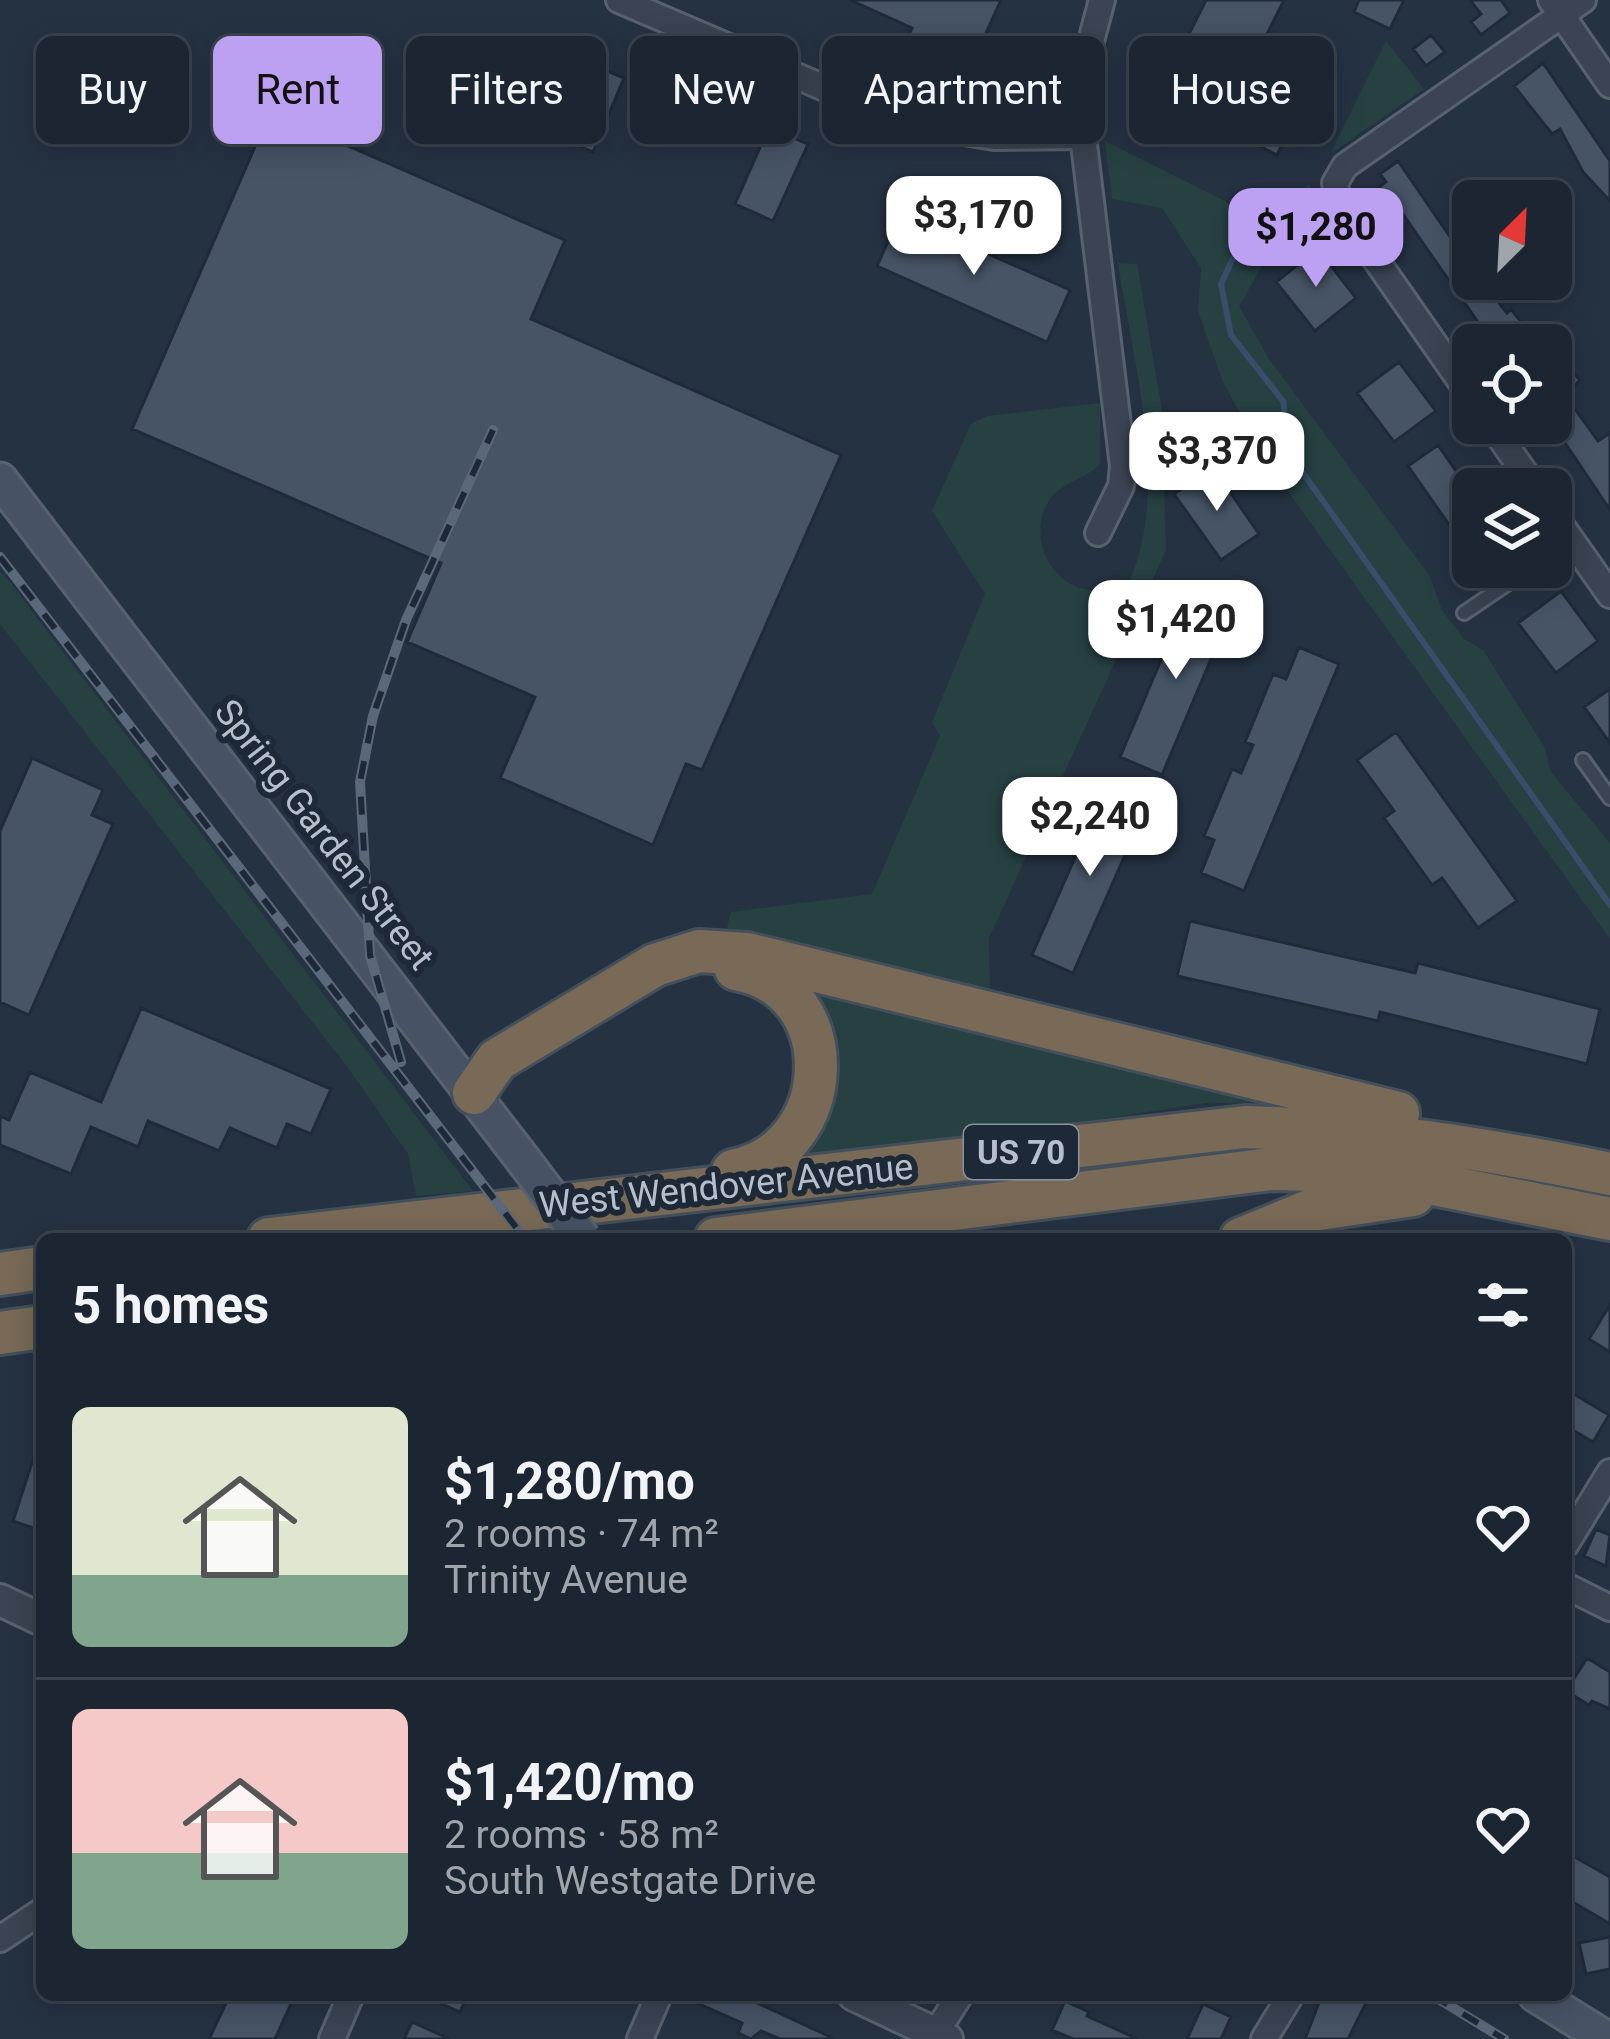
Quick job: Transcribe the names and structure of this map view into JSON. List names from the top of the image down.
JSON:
{
  "streets": {
    "highway": ["US 70", "West Wendover Avenue"],
    "main road": ["Spring Garden Street"]
  },
  "north": "top right",
  "page": {
    "chip": [
      "Buy",
      "Rent",
      "Filters",
      "New",
      "Apartment",
      "House"
    ],
    "price": [
      "$3,170",
      "$1,280",
      "$3,370",
      "$1,420",
      "$2,240"
    ],
    "heading": "5 homes",
    "list": [
      {
        "name": "$1,280/mo",
        "note": "2 rooms · 74 m² · Trinity Avenue"
      },
      {
        "name": "$1,420/mo",
        "note": "2 rooms · 58 m² · South Westgate Drive"
      }
    ]
  }
}
